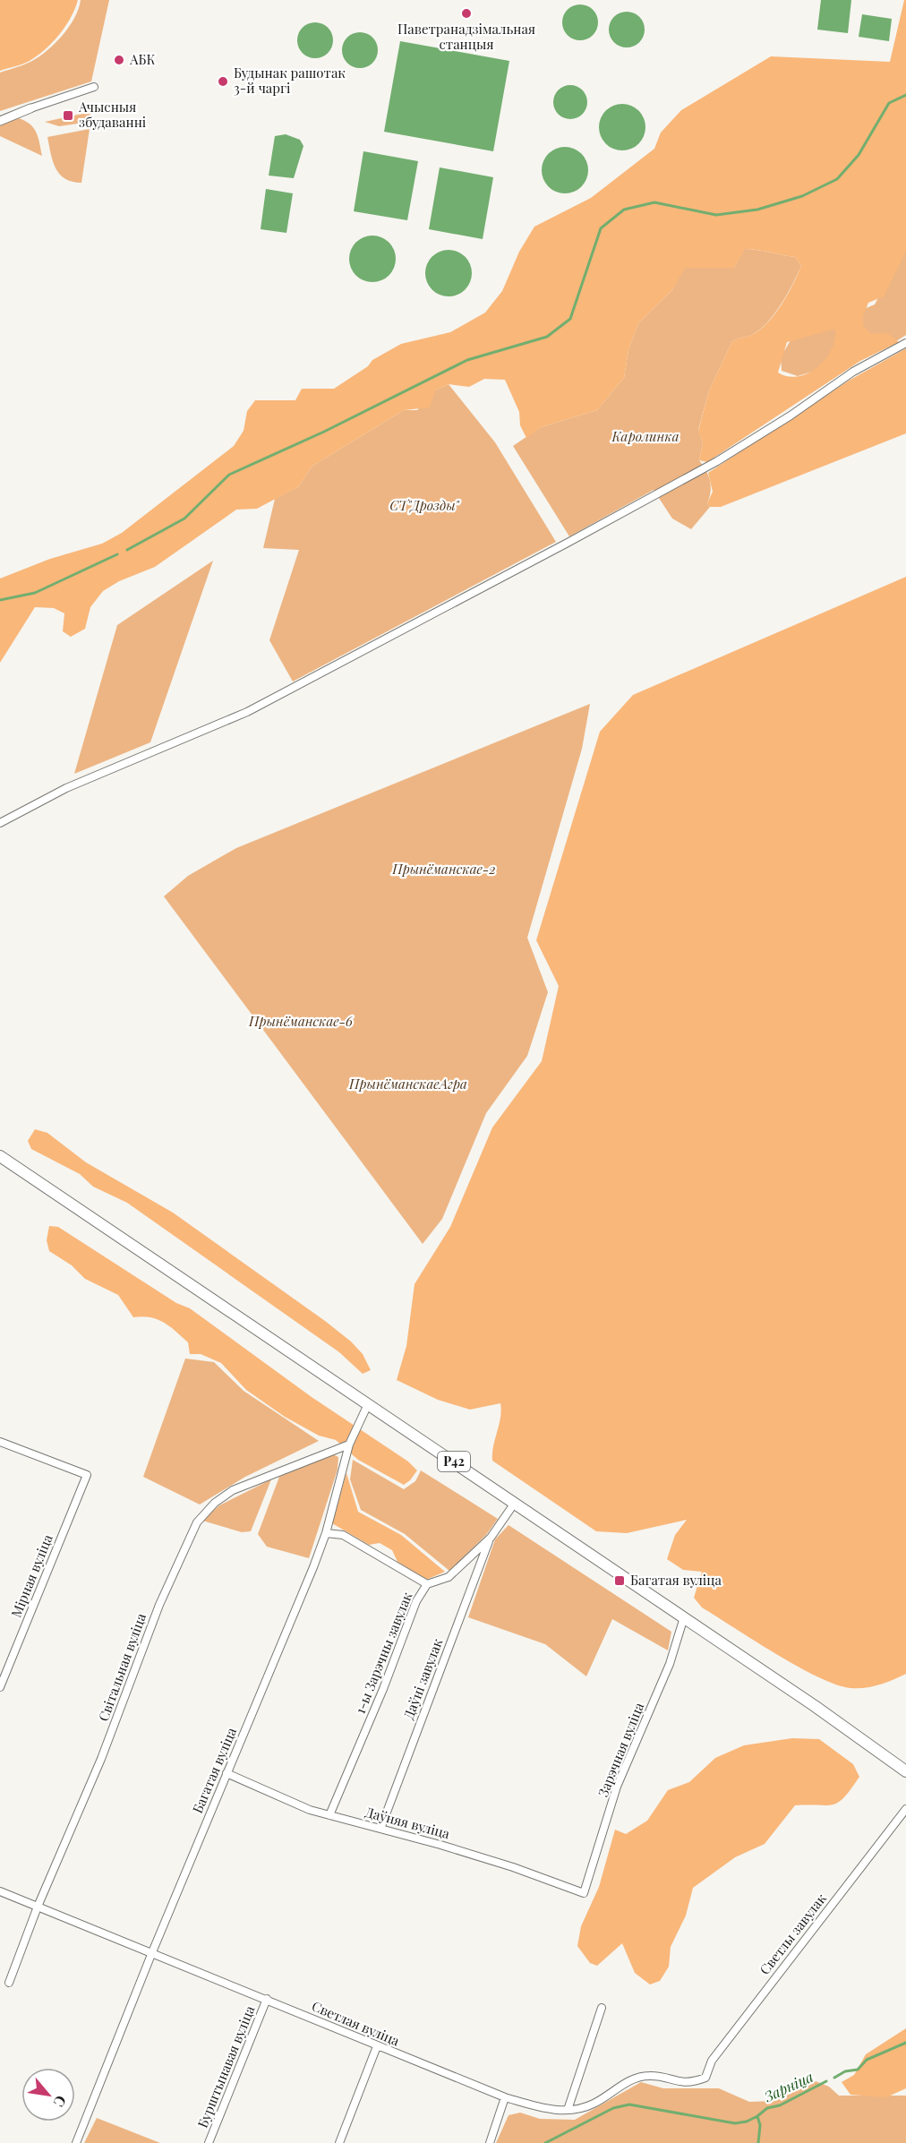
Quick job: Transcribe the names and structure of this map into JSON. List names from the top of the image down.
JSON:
{
  "streets": {
    "main road": ["Р42"],
    "street": [
      "Мірная вуліца",
      "1-ы Зарэчны завулак",
      "Світальная вуліца",
      "Даўні завулак",
      "Зарэчная вуліца",
      "Багатая вуліца",
      "Даўняя вуліца",
      "Светлы завулак",
      "Светлая вуліца",
      "Бурштынавая вуліца"
    ]
  },
  "crossings": [
    ["Р42", "1-ы Зарэчны завулак"],
    ["Р42", "Зарэчная вуліца"],
    ["Р42", "Багатая вуліца"],
    ["1-ы Зарэчны завулак", "Даўні завулак"],
    ["1-ы Зарэчны завулак", "Даўняя вуліца"],
    ["Світальная вуліца", "Багатая вуліца"],
    ["Світальная вуліца", "Светлая вуліца"],
    ["Даўні завулак", "Даўняя вуліца"],
    ["Зарэчная вуліца", "Даўняя вуліца"],
    ["Багатая вуліца", "Даўняя вуліца"],
    ["Багатая вуліца", "Светлая вуліца"],
    ["Светлы завулак", "Светлая вуліца"],
    ["Светлая вуліца", "Бурштынавая вуліца"]
  ],
  "water": ["Зарніца"],
  "parks": [
    "Каролинка",
    "СТ\"Дрозды\"",
    "Прынёманскае-2",
    "Прынёманскае-6",
    "ПрынёманскаеАгра"
  ],
  "places": {
    "other": ["Паветранадзімальная станцыя", "АБК", "Будынак рашотак 3-й чаргі"],
    "transit": ["Ачысныя збудаванні", "Багатая вуліца"]
  },
  "north": "bottom right"
}
